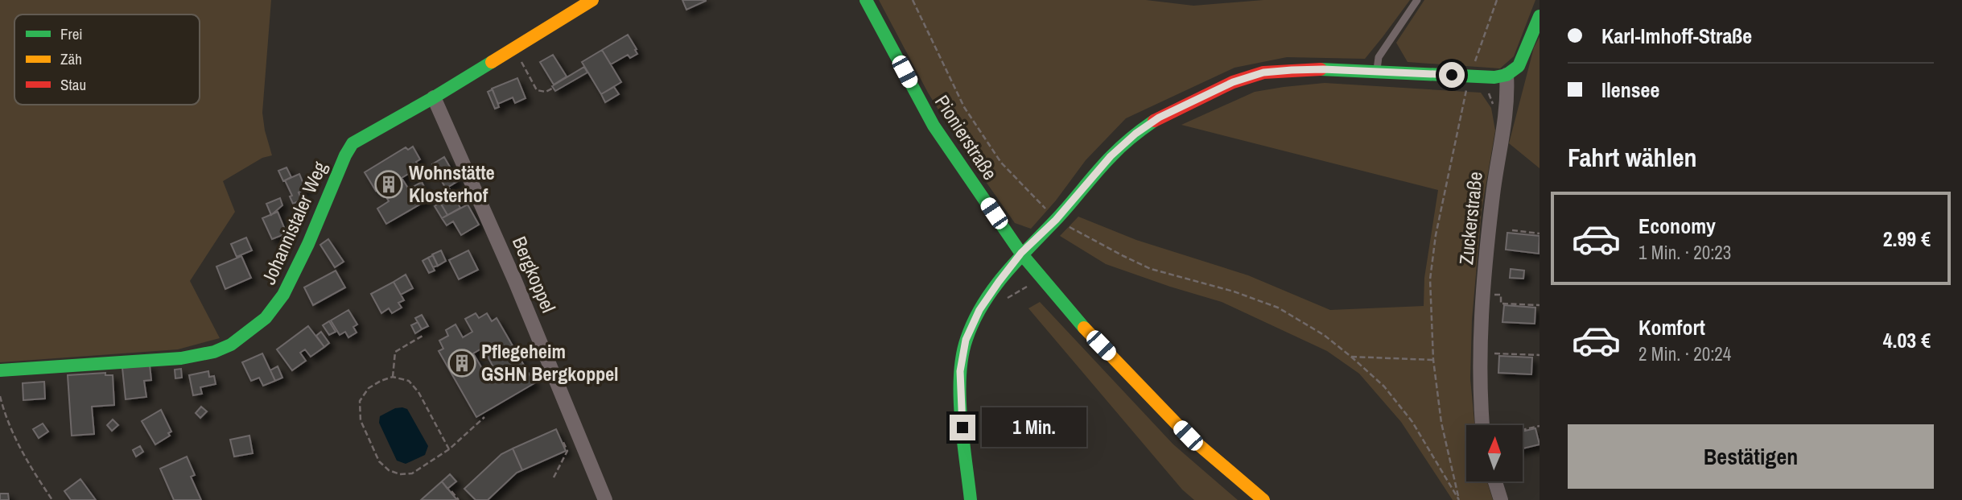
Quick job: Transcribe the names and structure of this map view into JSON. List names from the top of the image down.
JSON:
{
  "streets": {
    "street": [
      "Pionierstraße",
      "Zuckerstraße",
      "Johannistaler Weg",
      "Bergkoppel"
    ]
  },
  "crossings": [
    ["Johannistaler Weg", "Bergkoppel"]
  ],
  "places": {
    "building": ["Wohnstätte Klosterhof", "Pflegeheim GSHN Bergkoppel"]
  },
  "legend": ["Frei", "Zäh", "Stau"],
  "north": "top",
  "page": {
    "banner": ["Karl-Imhoff-Straße", "Ilensee"],
    "heading": "Fahrt wählen",
    "list": [
      {
        "name": "Economy",
        "note": "1 Min. · 20:23",
        "value": "2.99 €"
      },
      {
        "name": "Komfort",
        "note": "2 Min. · 20:24",
        "value": "4.03 €"
      }
    ],
    "bubble": "1 Min.",
    "buttons": "Bestätigen"
  }
}
